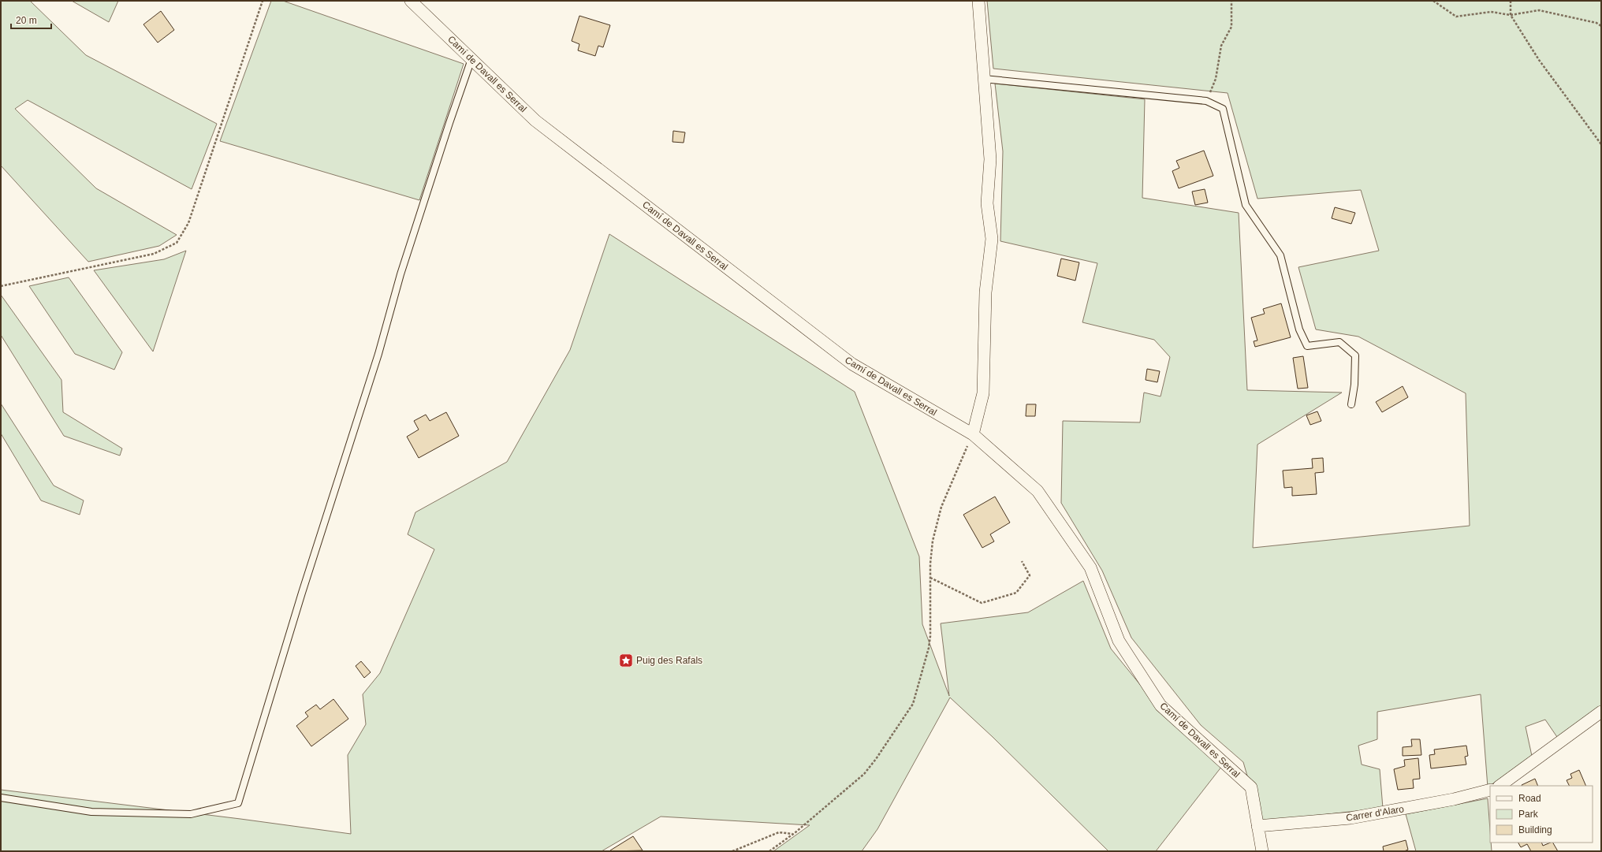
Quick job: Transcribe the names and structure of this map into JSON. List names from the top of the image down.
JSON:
{
  "streets": {
    "street": ["Camí de Davall es Serral", "Carrer d'Alaro"]
  },
  "crossings": [
    ["Camí de Davall es Serral", "Carrer d'Alaro"]
  ],
  "places": {
    "place": ["Puig des Rafals"]
  },
  "legend": ["Road", "Park", "Building"],
  "scale_bar": "20 m"
}
